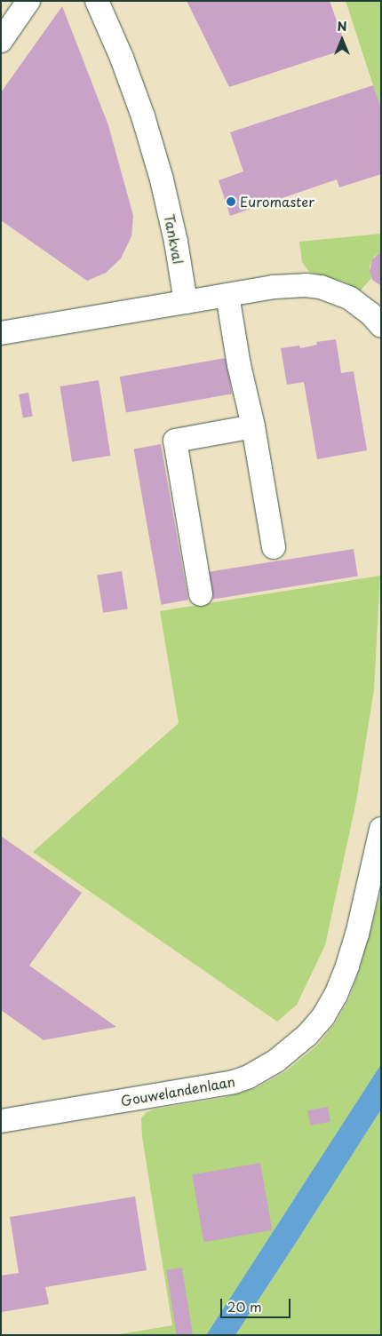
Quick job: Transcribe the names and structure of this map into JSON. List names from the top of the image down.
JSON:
{
  "streets": {
    "street": ["Tankval", "Gouwelandenlaan"]
  },
  "places": ["Euromaster"],
  "scale_bar": "20 m",
  "north": "top"
}
